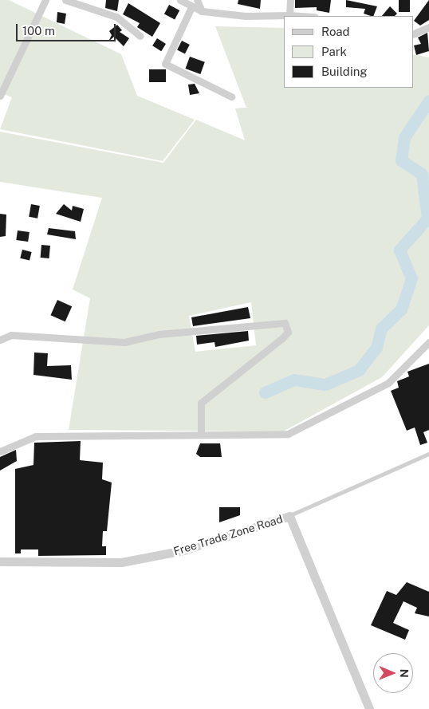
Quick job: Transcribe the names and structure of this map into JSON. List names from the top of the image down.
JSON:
{
  "streets": {
    "street": ["Free Trade Zone Road"]
  },
  "legend": ["Road", "Park", "Building"],
  "scale_bar": "100 m",
  "north": "right"
}
